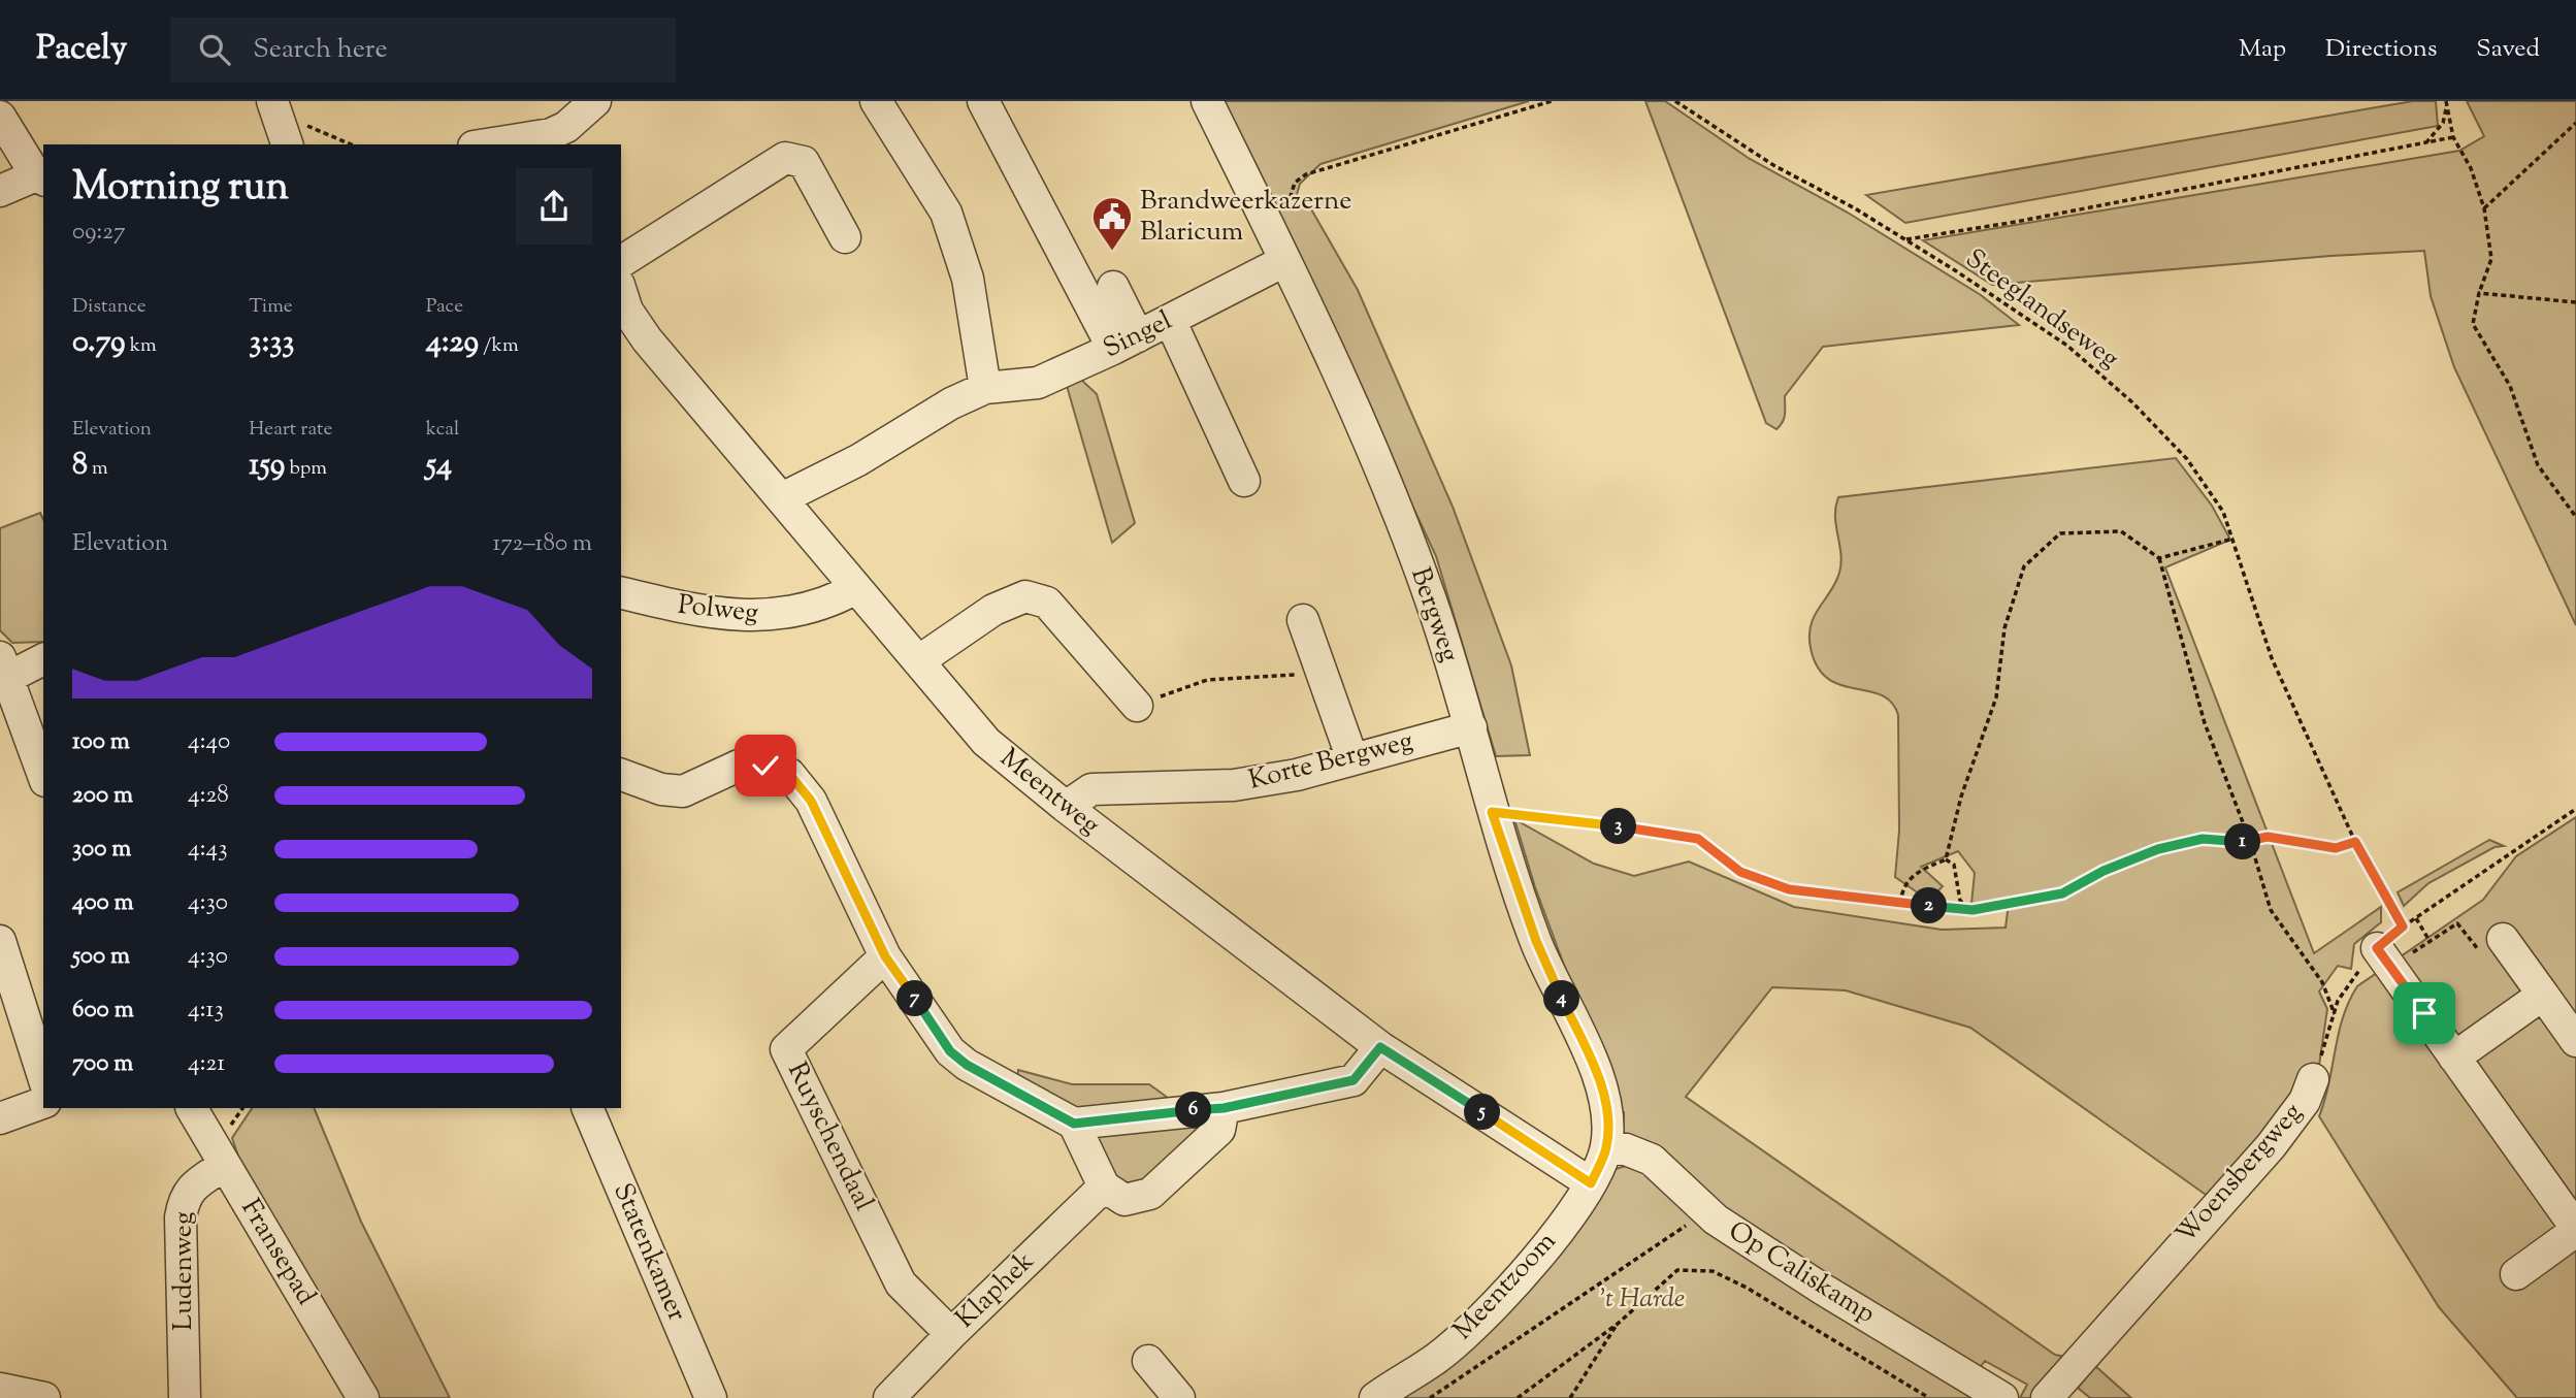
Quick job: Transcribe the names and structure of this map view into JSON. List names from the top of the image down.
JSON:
{
  "streets": {
    "street": [
      "Singel",
      "Polweg",
      "Bergweg",
      "Korte Bergweg",
      "Meentweg",
      "Ruyschendaal",
      "Woensbergweg",
      "Fransepad",
      "Statenkamer",
      "Ludenweg",
      "Op Caliskamp",
      "Meentzoom",
      "Klaphek"
    ],
    "path": ["Steeglandseweg"]
  },
  "crossings": [
    ["Steeglandseweg", "Woensbergweg"],
    ["Singel", "Bergweg"],
    ["Singel", "Meentweg"],
    ["Polweg", "Meentweg"],
    ["Bergweg", "Korte Bergweg"],
    ["Bergweg", "Op Caliskamp"],
    ["Bergweg", "Meentzoom"],
    ["Korte Bergweg", "Meentweg"],
    ["Meentweg", "Meentzoom"],
    ["Ruyschendaal", "Klaphek"],
    ["Fransepad", "Ludenweg"],
    ["Op Caliskamp", "Meentzoom"]
  ],
  "parks": ["'t Harde"],
  "places": {
    "public building": ["Brandweerkazerne Blaricum"]
  },
  "page": {
    "header": "Pacely",
    "search": "Search here",
    "nav": ["Map", "Directions", "Saved"],
    "heading": ["Morning run", "09:27"],
    "stats": [
      ["Distance", "0.79 km"],
      ["Time", "3:33"],
      ["Pace", "4:29 /km"],
      ["Elevation", "8 m"],
      ["Heart rate", "159 bpm"],
      ["kcal", "54"]
    ],
    "chart": ["Elevation", "172–180 m"],
    "list": [
      {
        "name": "100 m",
        "note": "4:40"
      },
      {
        "name": "200 m",
        "note": "4:28"
      },
      {
        "name": "300 m",
        "note": "4:43"
      },
      {
        "name": "400 m",
        "note": "4:30"
      },
      {
        "name": "500 m",
        "note": "4:30"
      },
      {
        "name": "600 m",
        "note": "4:13"
      },
      {
        "name": "700 m",
        "note": "4:21"
      }
    ],
    "pins": [
      "3",
      "1",
      "2",
      "4",
      "7",
      "6",
      "5"
    ]
  }
}
